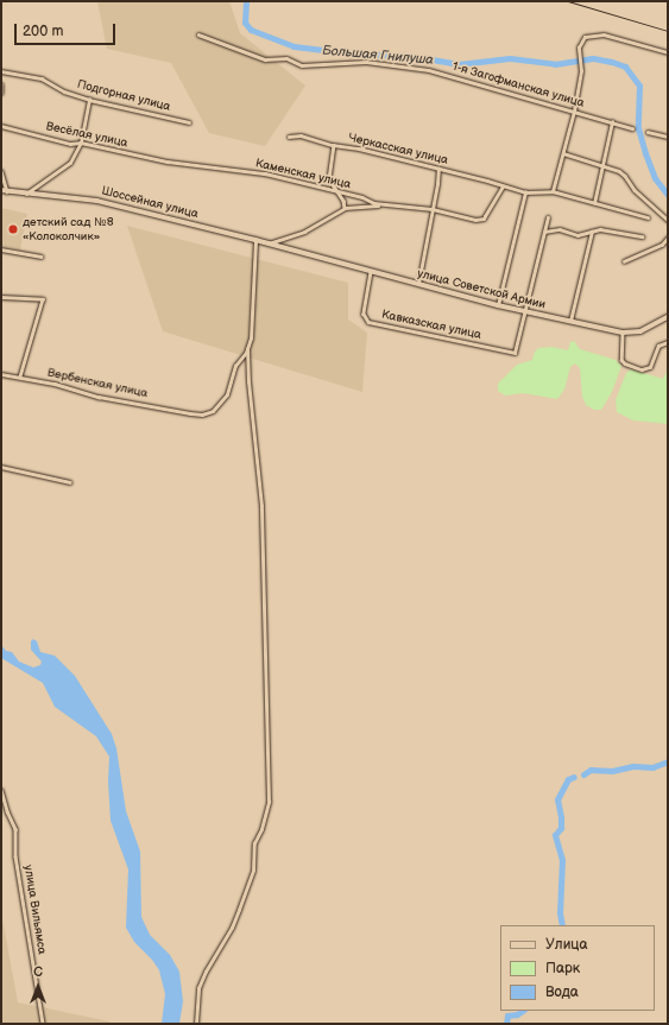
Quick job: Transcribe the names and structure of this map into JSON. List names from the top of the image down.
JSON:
{
  "streets": {
    "main road": ["Шоссейная улица", "улица Советской Армии"],
    "street": [
      "1-я Загофманская улица",
      "Подгорная улица",
      "Весёлая улица",
      "Черкасская улица",
      "Каменская улица",
      "Кавказская улица",
      "Вербенская улица",
      "улица Вильямса"
    ]
  },
  "crossings": [
    ["Весёлая улица", "Каменская улица"],
    ["Черкасская улица", "Каменская улица"],
    ["Шоссейная улица", "улица Советской Армии"],
    ["улица Советской Армии", "Кавказская улица"]
  ],
  "water": ["Большая Гнилуша"],
  "places": ["детский сад №8 «Колоколчик»"],
  "legend": ["Улица", "Парк", "Вода"],
  "scale_bar": "200 m",
  "north": "top"
}
